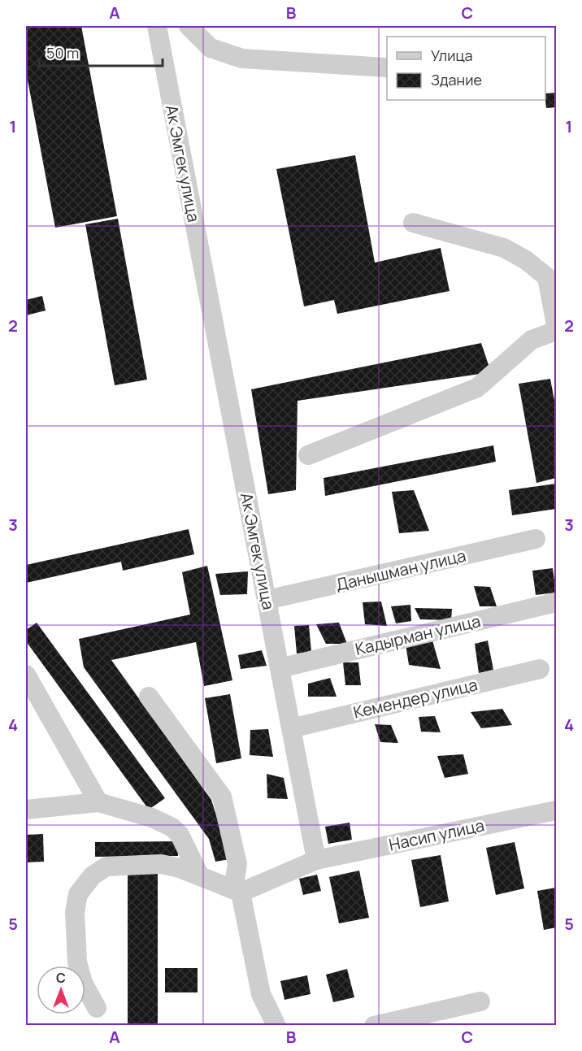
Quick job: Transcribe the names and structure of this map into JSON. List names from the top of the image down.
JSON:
{
  "streets": {
    "street": [
      "Ак Эмгек улица",
      "Данышман улица",
      "Кадырман улица",
      "Кемендер улица",
      "Насип улица"
    ]
  },
  "crossings": [
    ["Ак Эмгек улица", "Данышман улица"],
    ["Ак Эмгек улица", "Кадырман улица"],
    ["Ак Эмгек улица", "Кемендер улица"],
    ["Ак Эмгек улица", "Насип улица"]
  ],
  "legend": ["Улица", "Здание"],
  "scale_bar": "50 m",
  "north": "top",
  "grid": {
    "columns": ["A", "B", "C"],
    "rows": [
      "1",
      "2",
      "3",
      "4",
      "5"
    ]
  }
}
